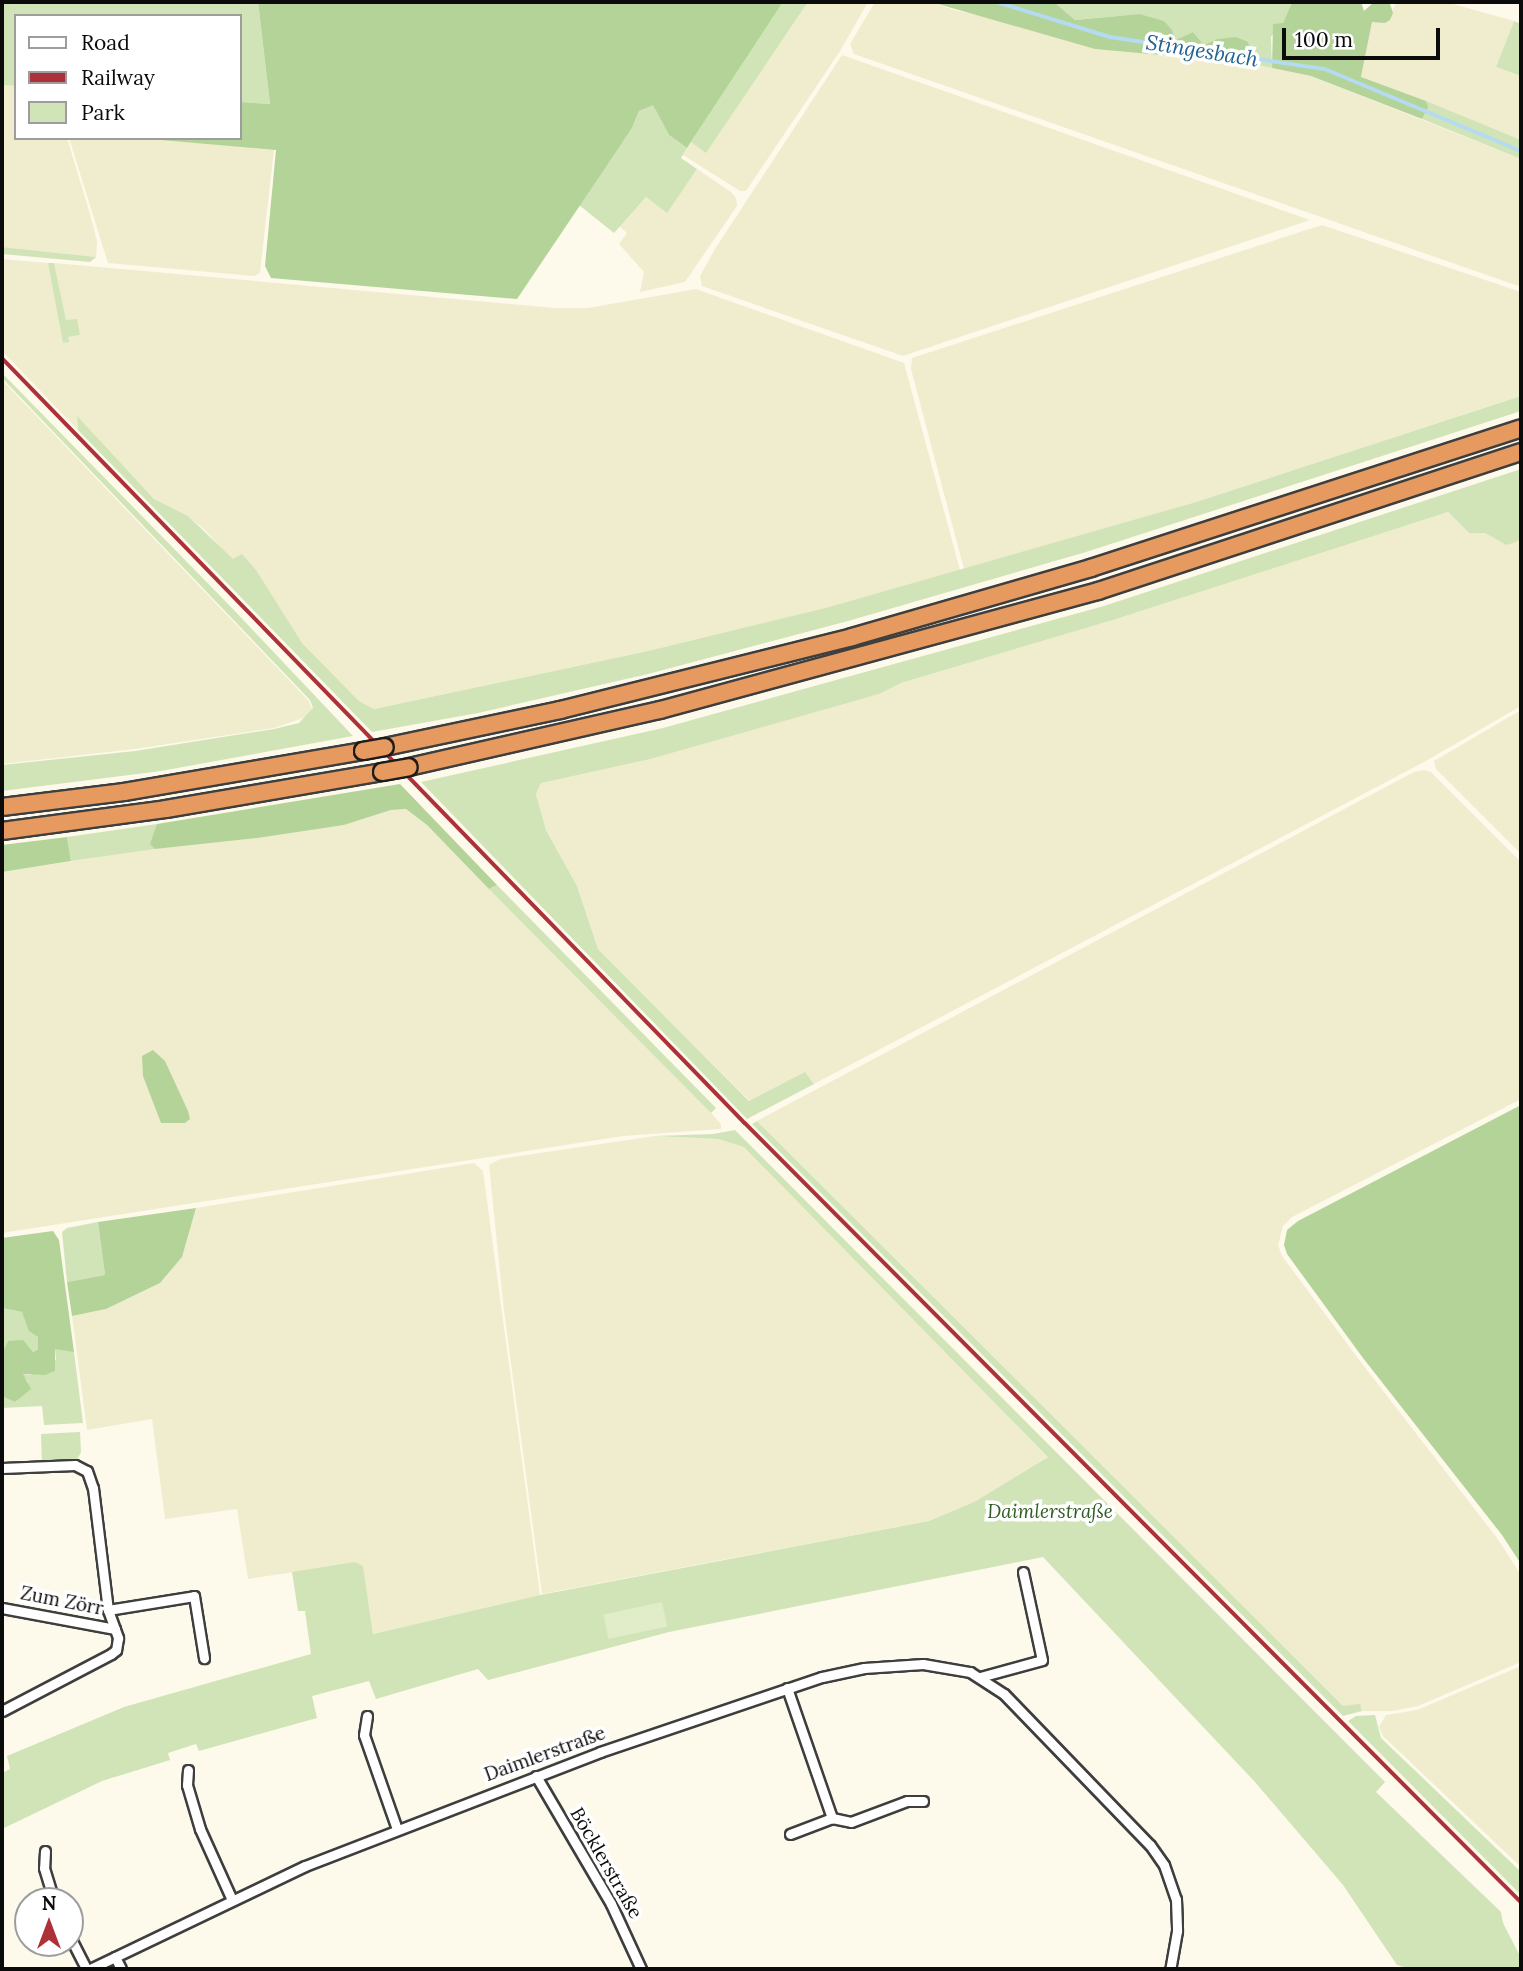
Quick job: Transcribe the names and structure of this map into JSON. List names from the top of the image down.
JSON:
{
  "streets": {
    "street": ["Zum Zörr", "Daimlerstraße", "Böcklerstraße"]
  },
  "crossings": [
    ["Daimlerstraße", "Böcklerstraße"]
  ],
  "water": ["Stingesbach"],
  "parks": ["Daimlerstraße"],
  "legend": ["Road", "Railway", "Park"],
  "scale_bar": "100 m",
  "north": "top"
}
